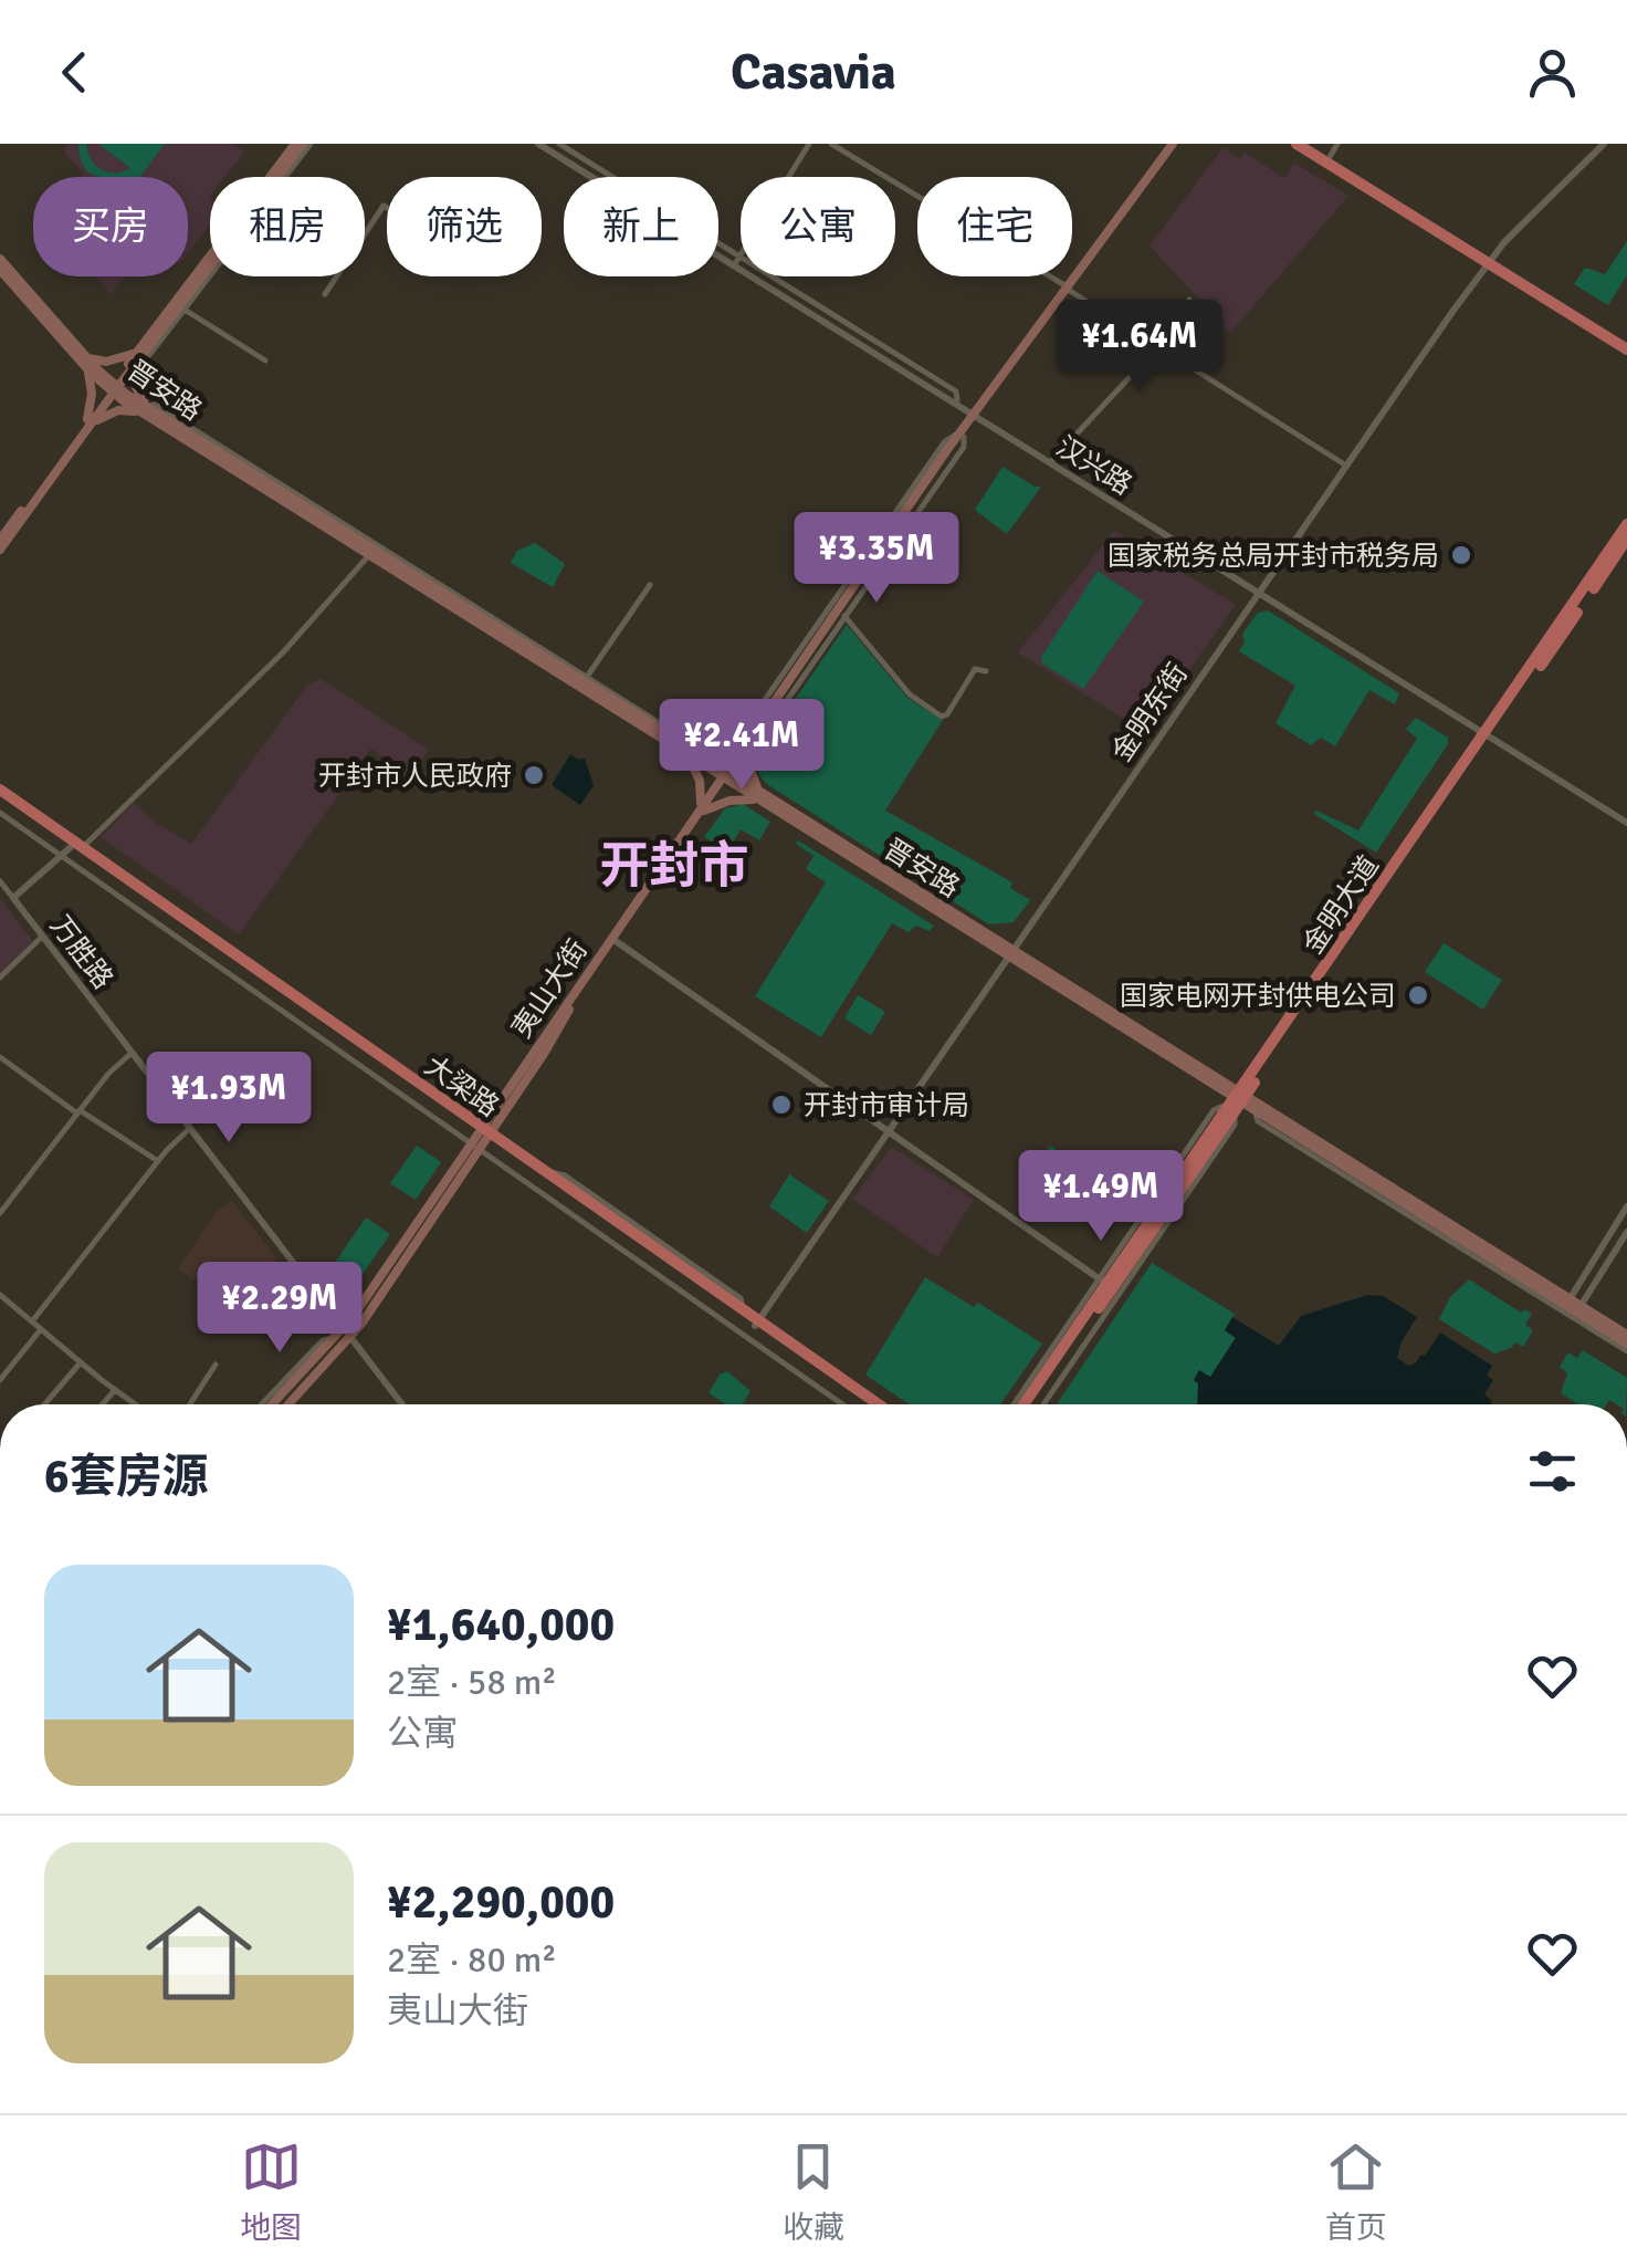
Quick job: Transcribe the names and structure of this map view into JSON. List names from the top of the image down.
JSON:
{
  "streets": {
    "main road": [
      "晋安路",
      "金明大道",
      "夷山大街",
      "大梁路"
    ],
    "street": ["汉兴路", "金明东街", "万胜路"]
  },
  "crossings": [
    ["晋安路", "金明东街"],
    ["晋安路", "金明大道"],
    ["晋安路", "夷山大街"],
    ["汉兴路", "金明东街"],
    ["汉兴路", "金明大道"],
    ["汉兴路", "夷山大街"],
    ["金明东街", "大梁路"],
    ["万胜路", "夷山大街"],
    ["夷山大街", "大梁路"]
  ],
  "districts": ["开封市"],
  "places": [
    "国家税务总局开封市税务局",
    "开封市人民政府",
    "国家电网开封供电公司",
    "开封市审计局"
  ],
  "page": {
    "header": "Casavia",
    "chip": [
      "买房",
      "租房",
      "筛选",
      "新上",
      "公寓",
      "住宅"
    ],
    "price": [
      "¥1.64M",
      "¥3.35M",
      "¥2.41M",
      "¥1.93M",
      "¥1.49M",
      "¥2.29M"
    ],
    "heading": "6套房源",
    "list": [
      {
        "name": "¥1,640,000",
        "note": "2室 · 58 m² · 公寓"
      },
      {
        "name": "¥2,290,000",
        "note": "2室 · 80 m² · 夷山大街"
      }
    ],
    "tabs": ["地图", "收藏", "首页"]
  }
}
